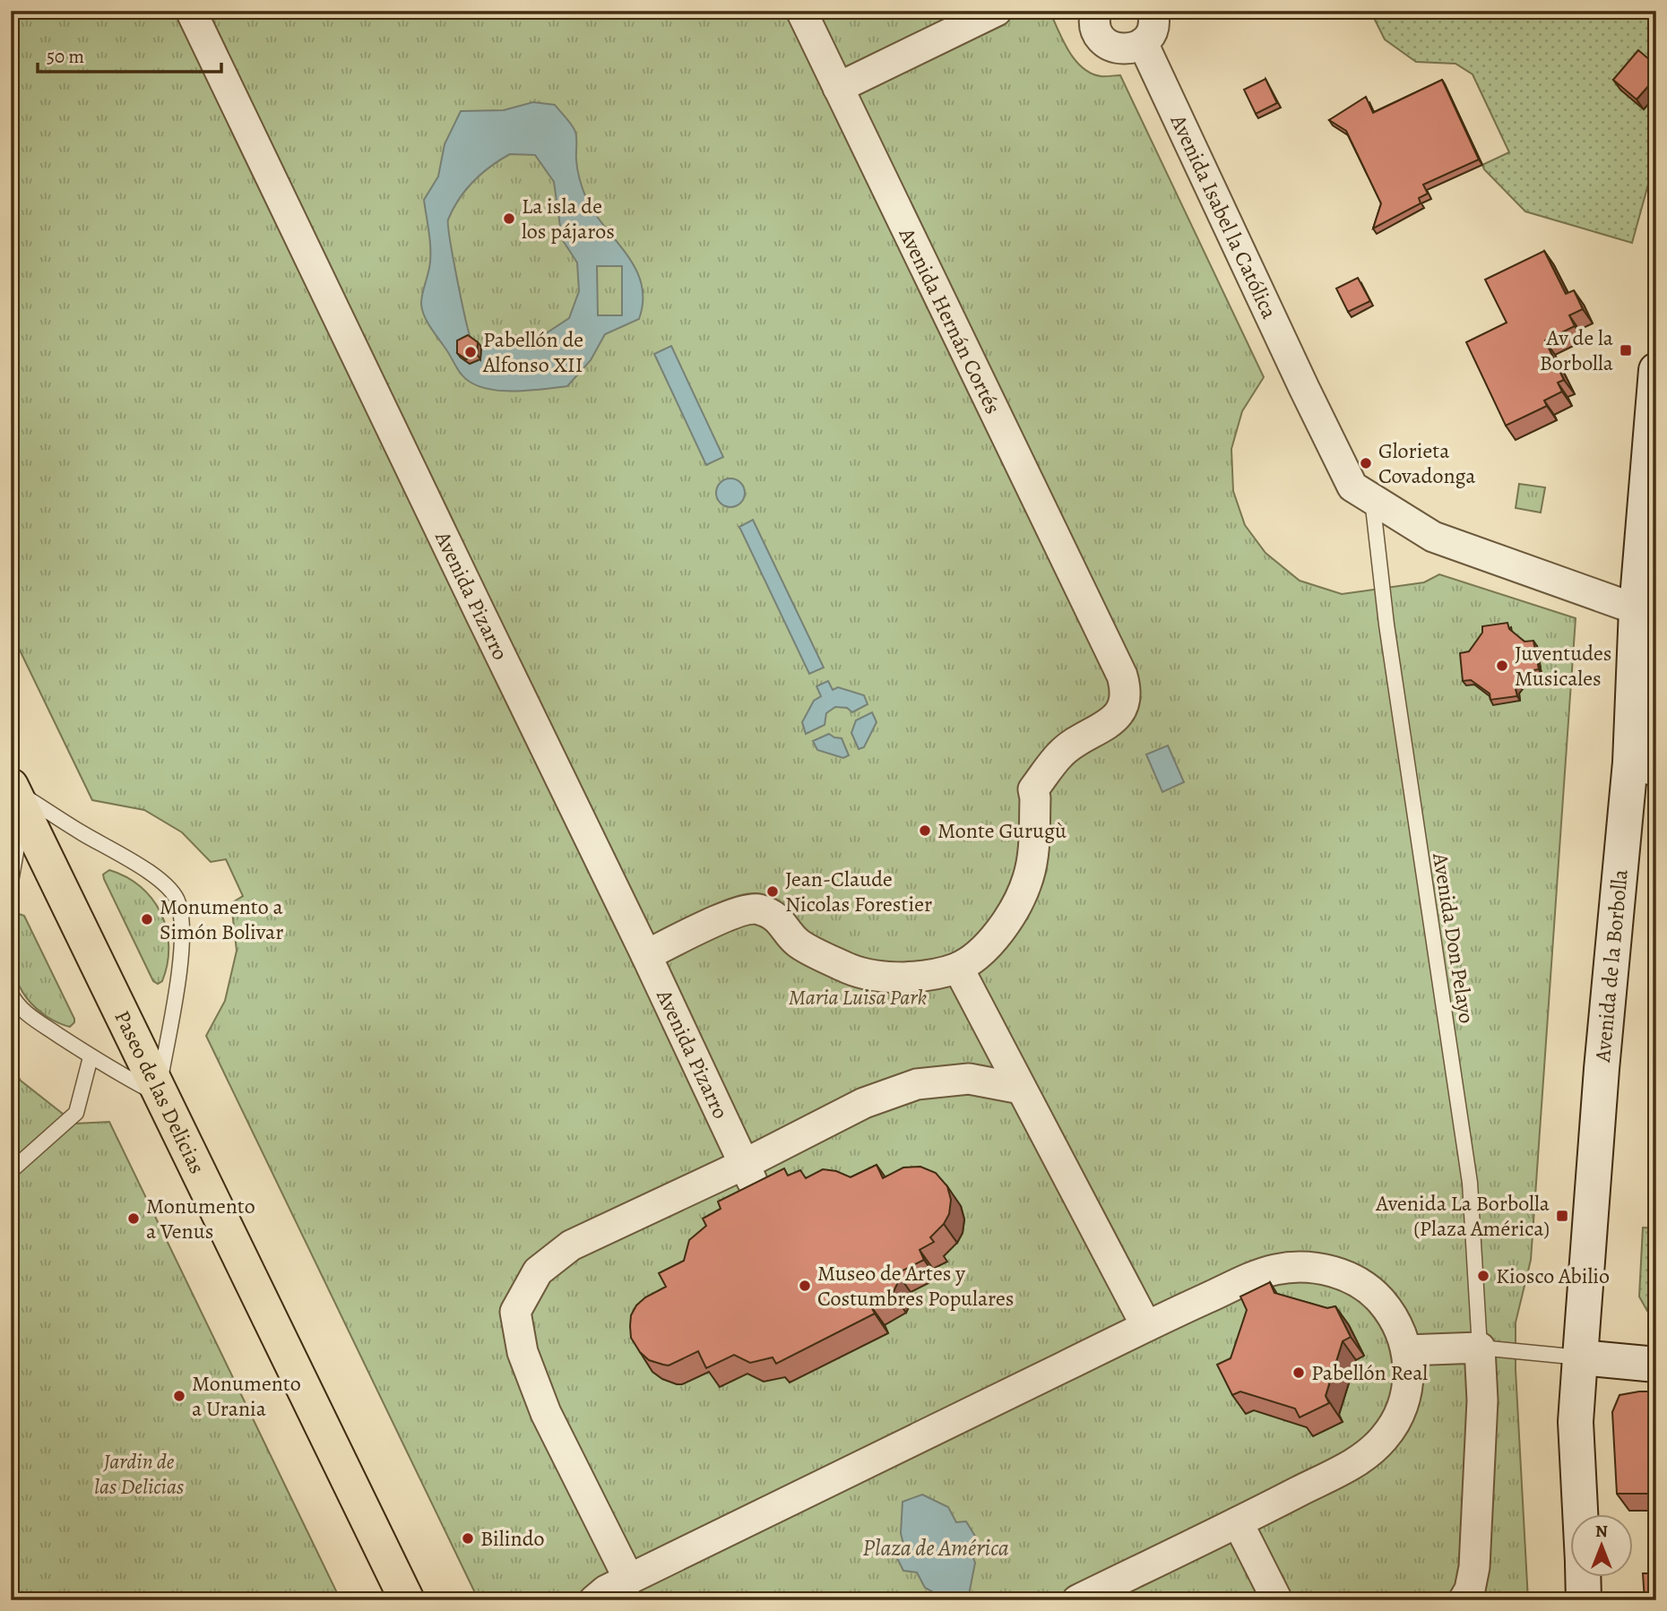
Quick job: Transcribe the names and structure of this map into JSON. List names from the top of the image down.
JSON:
{
  "streets": {
    "main road": ["Avenida de la Borbolla", "Paseo de las Delicias"],
    "street": ["Avenida Isabel la Católica", "Avenida Hernán Cortés", "Avenida Pizarro"],
    "lane": ["Avenida Don Pelayo"]
  },
  "crossings": [
    ["Avenida Isabel la Católica", "Avenida Don Pelayo"]
  ],
  "water": ["Plaza de América"],
  "parks": ["Maria Luisa Park", "Jardin de las Delicias"],
  "places": {
    "other": [
      "La isla de los pájaros",
      "Pabellón de Alfonso XII",
      "Glorieta Covadonga",
      "Juventudes Musicales",
      "Monte Gurugù",
      "Jean-Claude Nicolas Forestier",
      "Monumento a Simón Bolivar",
      "Monumento a Venus",
      "Kiosco Abilio",
      "Museo de Artes y Costumbres Populares",
      "Pabellón Real",
      "Monumento a Urania",
      "Bilindo"
    ],
    "transit": ["Av de la Borbolla", "Avenida La Borbolla (Plaza América)"]
  },
  "scale_bar": "50 m",
  "north": "top"
}
